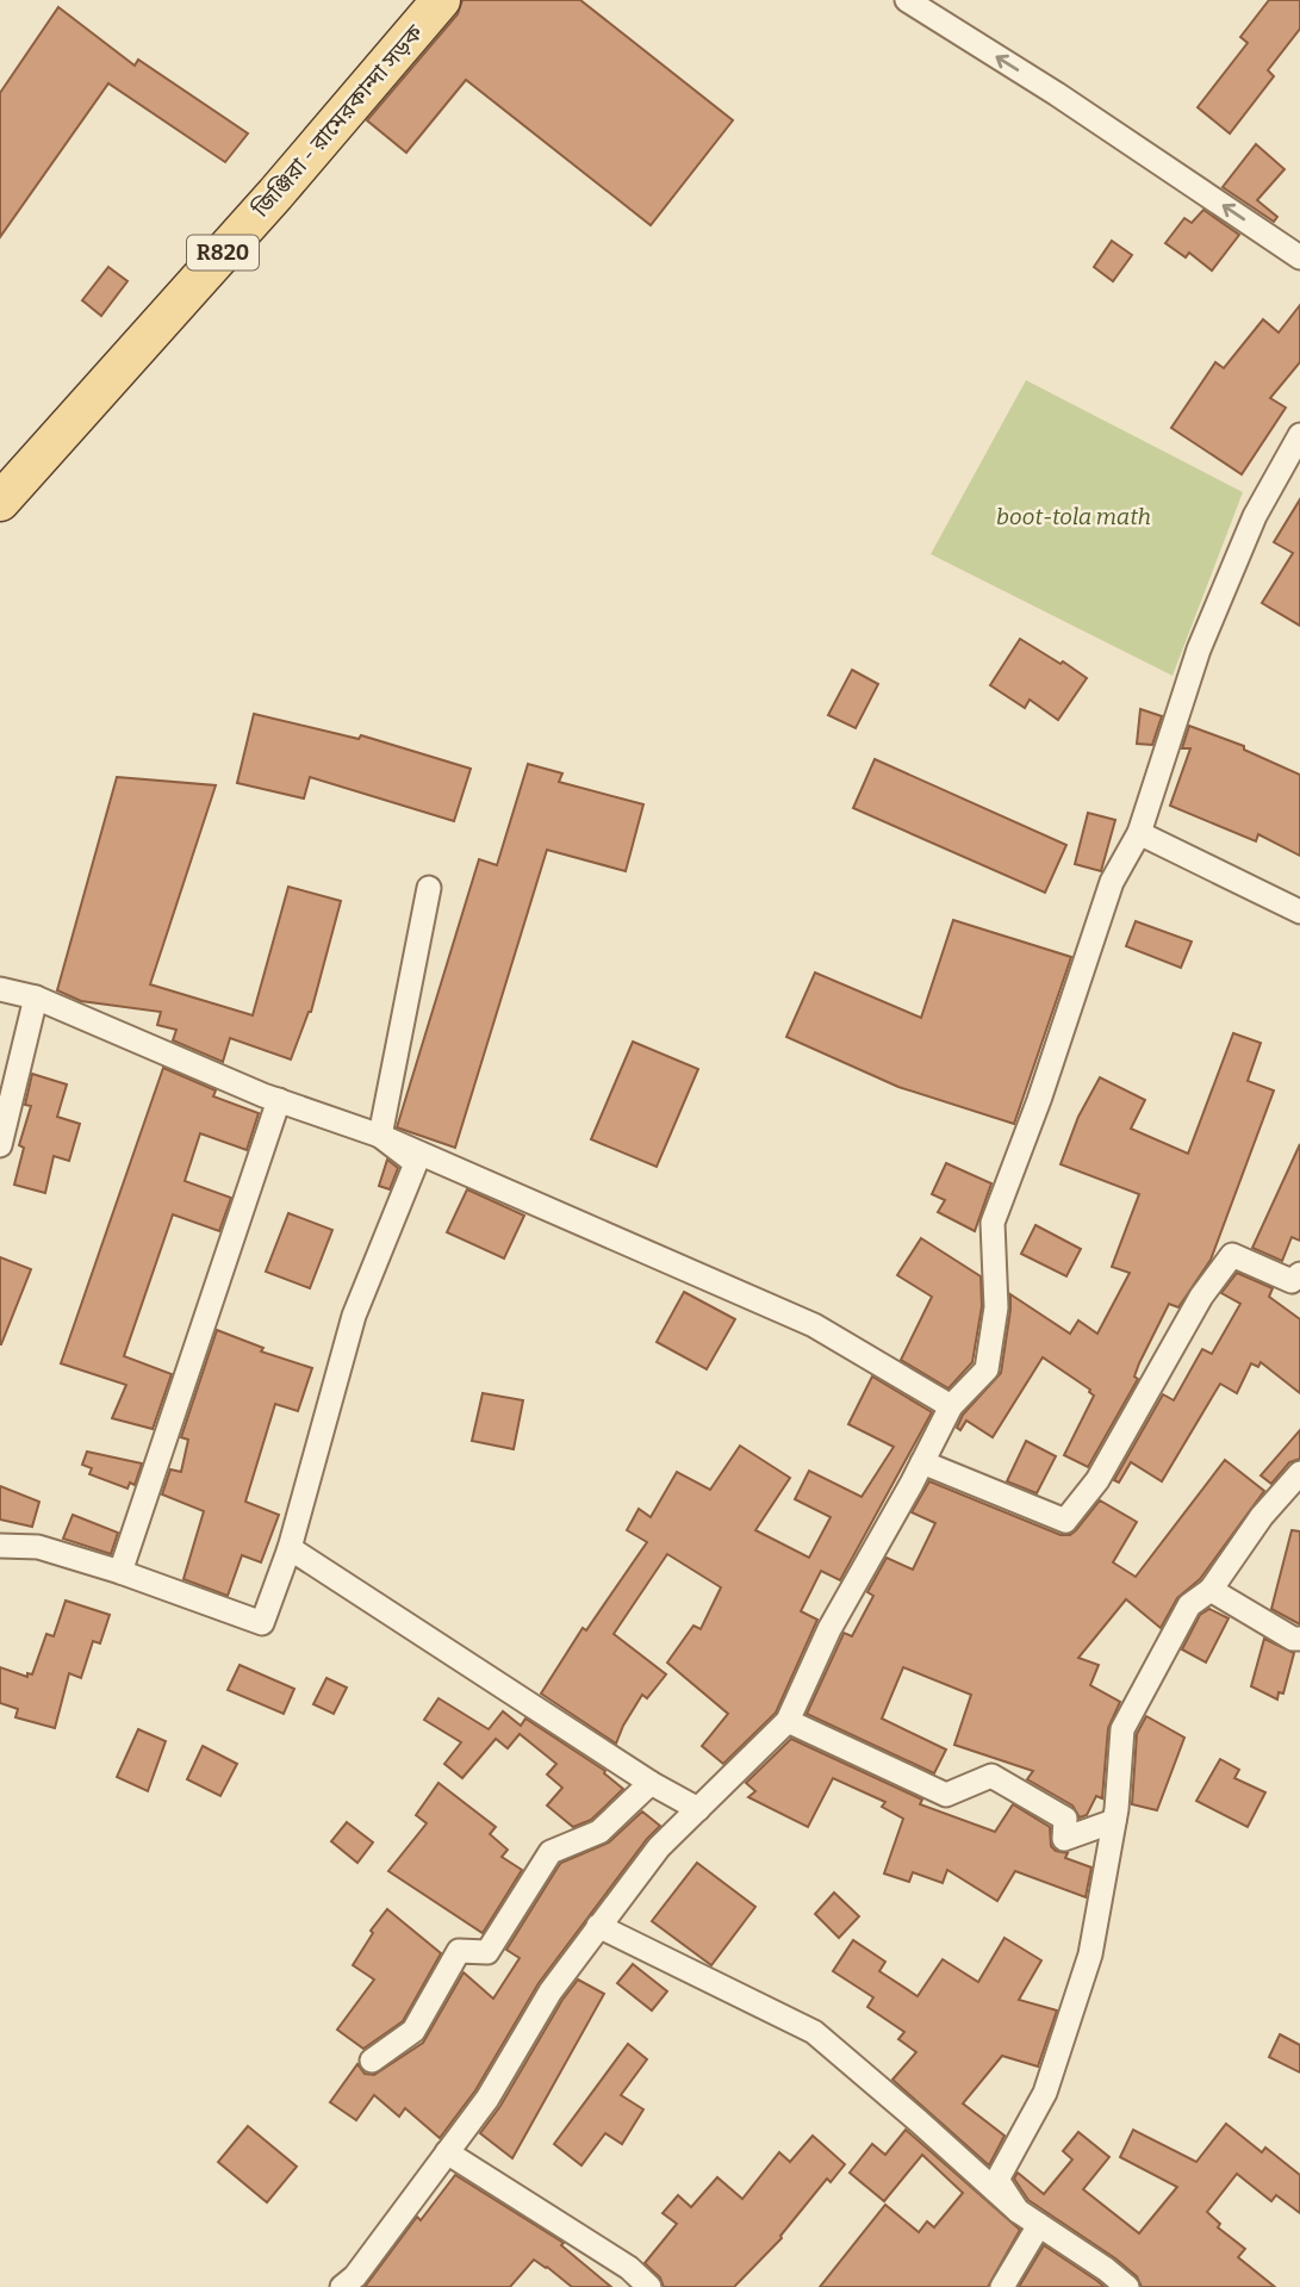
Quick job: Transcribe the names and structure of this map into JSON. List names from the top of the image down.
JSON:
{
  "streets": {
    "main road": ["জিঞ্জিরা - রামেরকান্দা সড়ক", "R820"]
  },
  "parks": ["boot-tola math"]
}
